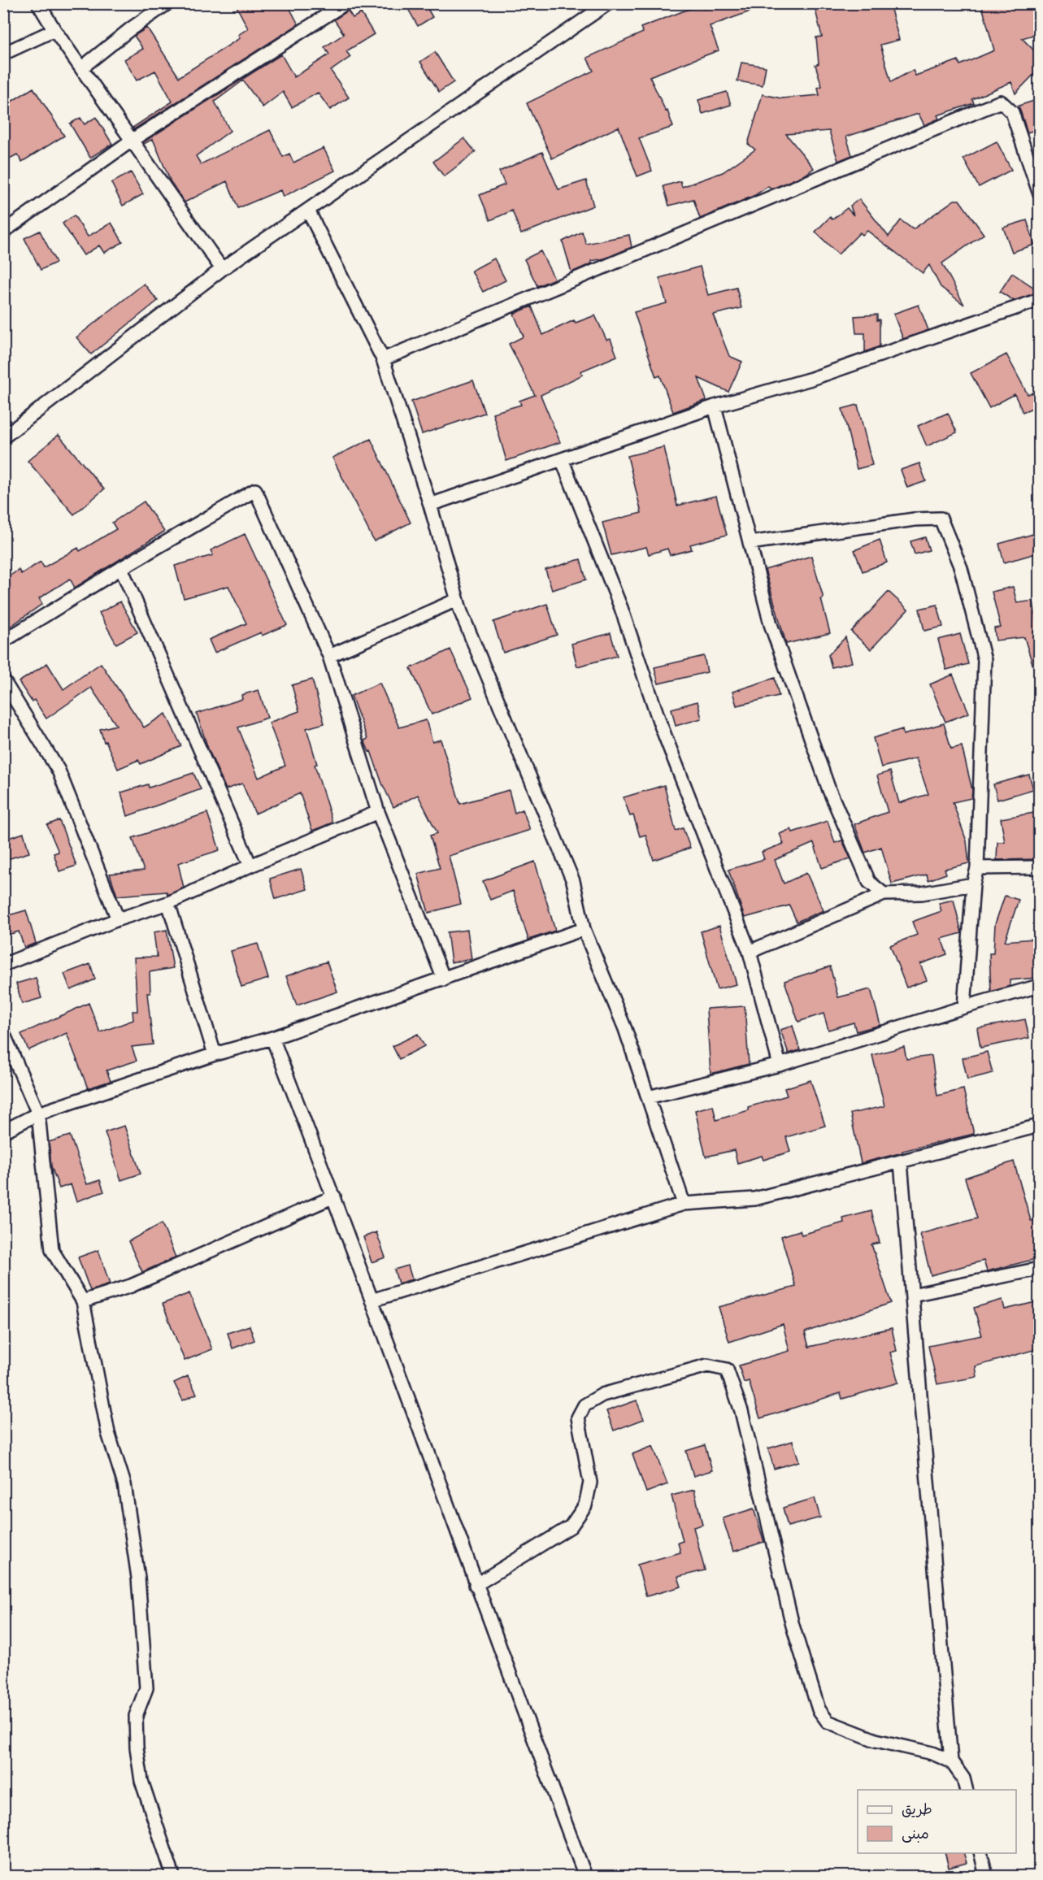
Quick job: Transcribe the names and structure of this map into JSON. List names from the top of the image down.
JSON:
{
  "legend": ["طريق", "مبنى"]
}
